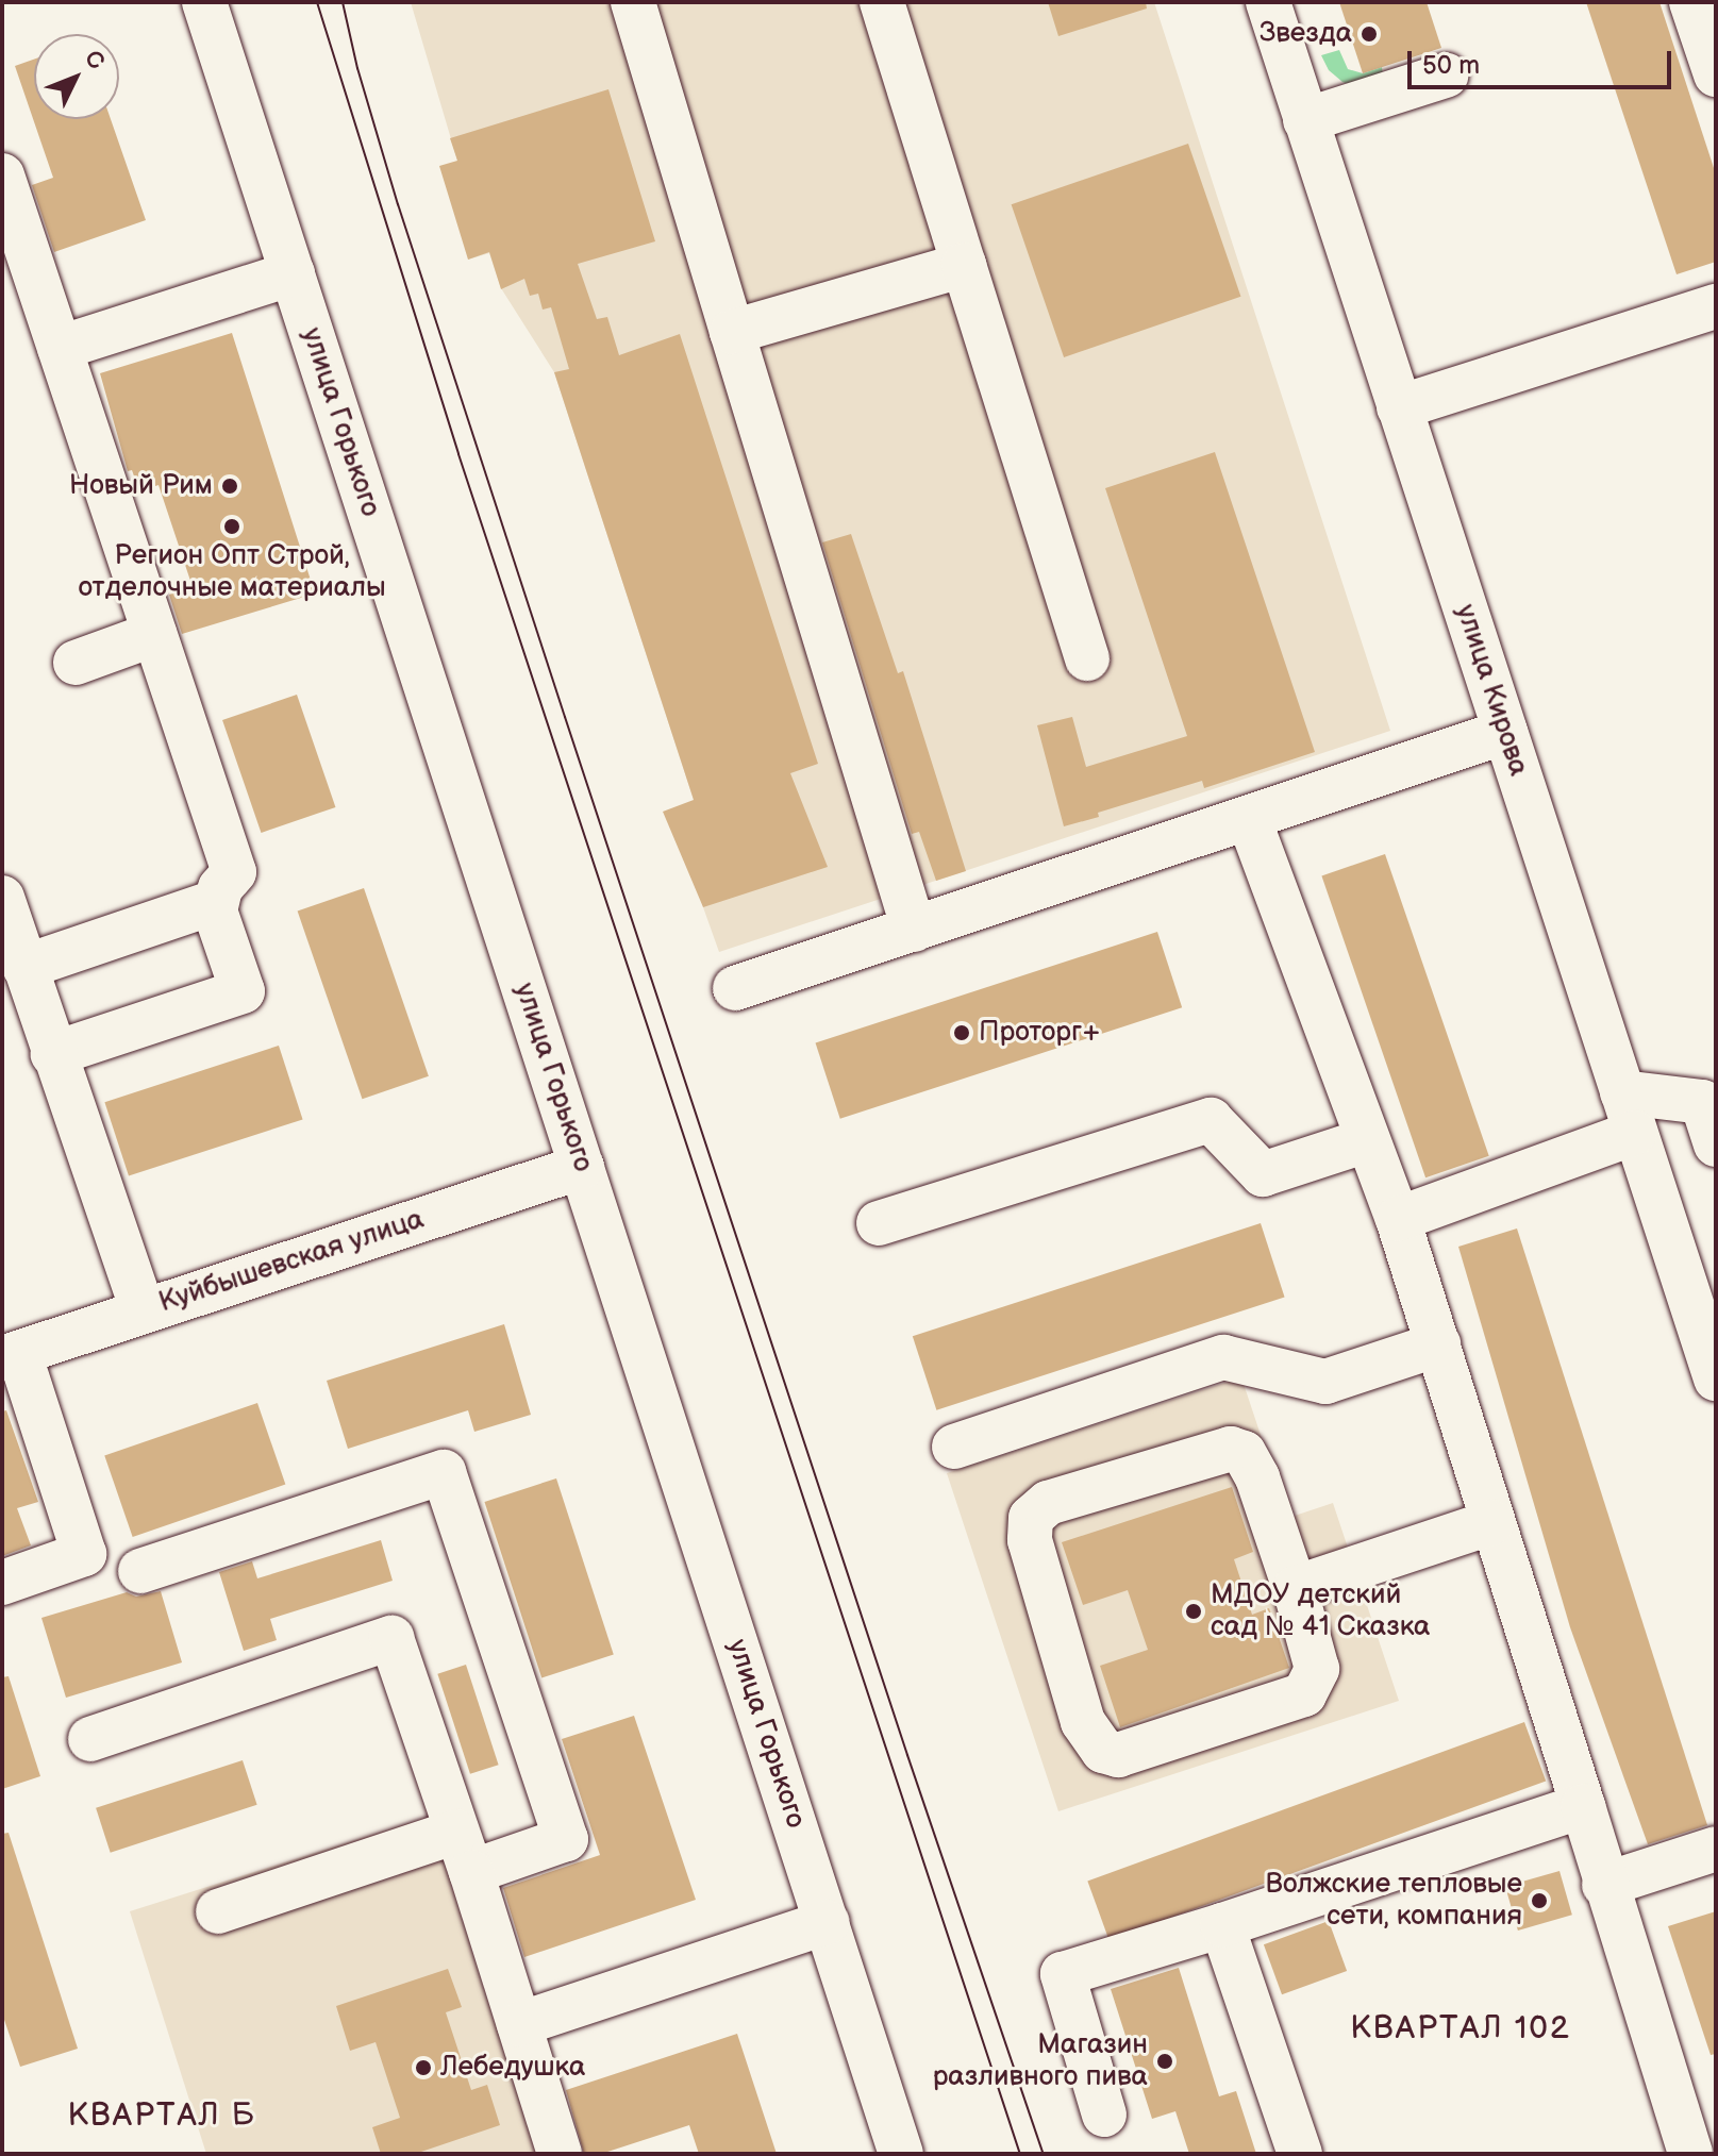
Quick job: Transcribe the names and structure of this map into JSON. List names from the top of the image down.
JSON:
{
  "streets": {
    "street": ["улица Горького", "улица Кирова", "Куйбышевская улица"]
  },
  "crossings": [
    ["улица Горького", "Куйбышевская улица"]
  ],
  "districts": ["КВАРТАЛ 102", "КВАРТАЛ Б"],
  "places": [
    "Звезда",
    "Новый Рим",
    "Регион Опт Строй, отделочные материалы",
    "Проторг+",
    "МДОУ детский сад № 41 Сказка",
    "Волжские тепловые сети, компания",
    "Магазин разливного пива",
    "Лебедушка"
  ],
  "scale_bar": "50 m",
  "north": "top right"
}
